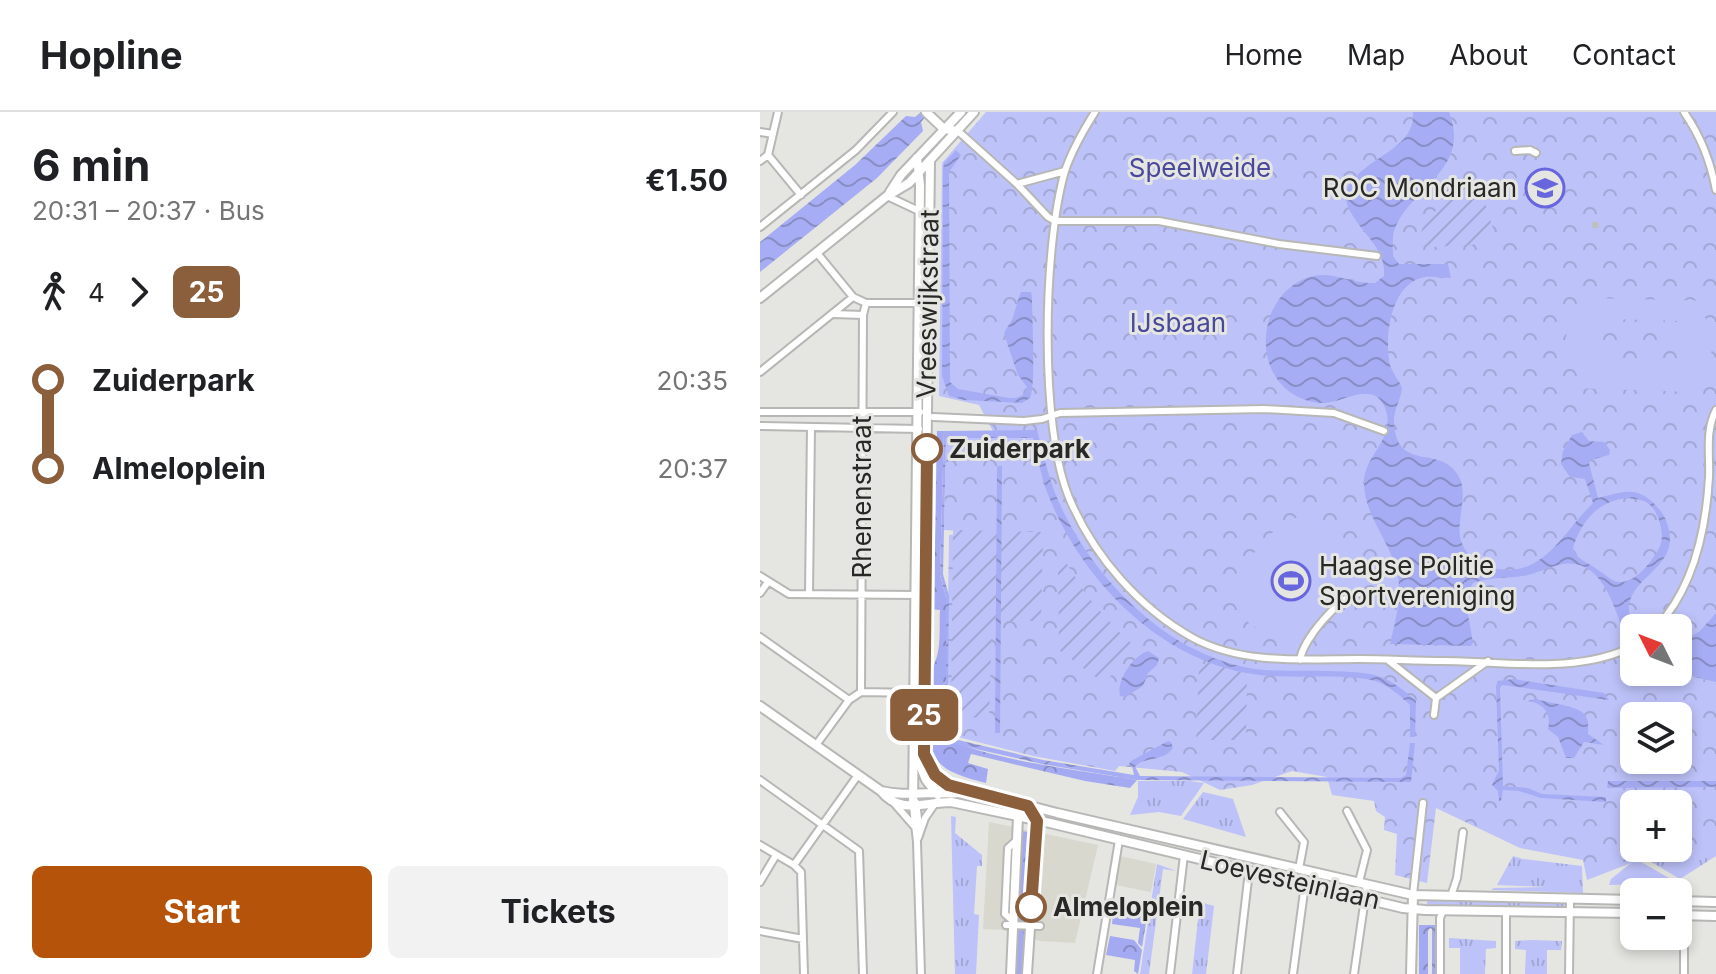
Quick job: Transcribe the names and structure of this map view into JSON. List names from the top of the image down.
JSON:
{
  "streets": {
    "main road": ["Vreeswijkstraat", "Loevesteinlaan"],
    "street": ["Rhenenstraat"]
  },
  "crossings": [
    ["Vreeswijkstraat", "Loevesteinlaan"]
  ],
  "parks": ["Speelweide", "IJsbaan"],
  "places": {
    "school or university": ["ROC Mondriaan"],
    "other": ["Zuiderpark", "Almeloplein"],
    "sports": ["Haagse Politie Sportvereniging"]
  },
  "lines": ["bus line 25"],
  "north": "top left",
  "page": {
    "header": "Hopline",
    "nav": [
      "Home",
      "Map",
      "About",
      "Contact"
    ],
    "heading": ["6 min", "20:31 – 20:37 · Bus", "€1.50"],
    "on_map": "25",
    "legs": ["4", "25"],
    "list": [
      {
        "name": "Zuiderpark",
        "value": "20:35"
      },
      {
        "name": "Almeloplein",
        "value": "20:37"
      }
    ],
    "map_buttons": ["+", "−"],
    "buttons": ["Start", "Tickets"]
  }
}
